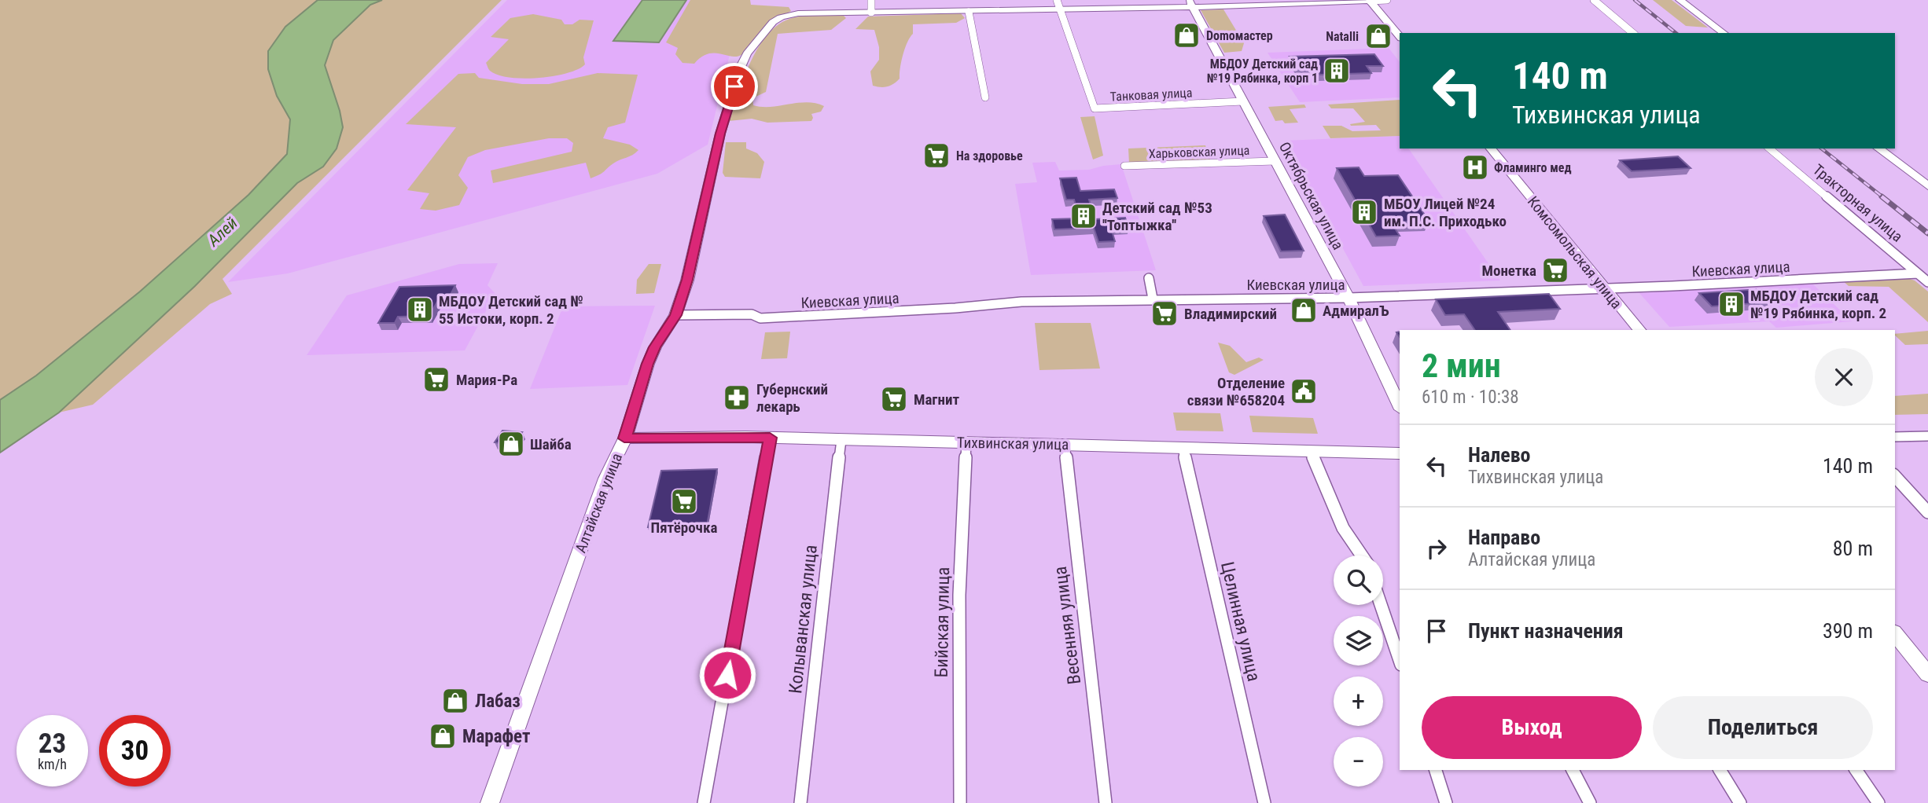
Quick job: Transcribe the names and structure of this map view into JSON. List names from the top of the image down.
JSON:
{
  "streets": {
    "main road": [
      "Октябрьская улица",
      "Комсомольская улица",
      "Тихвинская улица",
      "Алтайская улица"
    ],
    "street": [
      "Танковая улица",
      "Харьковская улица",
      "Тракторная улица",
      "Киевская улица",
      "Колыванская улица",
      "Целинная улица",
      "Бийская улица",
      "Весенняя улица"
    ]
  },
  "crossings": [
    ["Танковая улица", "Октябрьская улица"],
    ["Харьковская улица", "Октябрьская улица"],
    ["Октябрьская улица", "Киевская улица"],
    ["Тракторная улица", "Киевская улица"],
    ["Комсомольская улица", "Киевская улица"],
    ["Киевская улица", "Алтайская улица"],
    ["Тихвинская улица", "Алтайская улица"],
    ["Тихвинская улица", "Колыванская улица"],
    ["Тихвинская улица", "Целинная улица"],
    ["Тихвинская улица", "Бийская улица"],
    ["Тихвинская улица", "Весенняя улица"]
  ],
  "water": ["Алей"],
  "places": {
    "shop": [
      "Domoмастер",
      "Natalli",
      "АдмиралЪ",
      "Шайба",
      "Лабаз",
      "Марафет"
    ],
    "building": [
      "МБДОУ Детский сад №19 Рябинка, корп 1",
      "МБОУ Лицей №24 им. П.С. Приходько",
      "Детский сад №53 ''Топтыжка''",
      "МБДОУ Детский сад №19 Рябинка, корп. 2",
      "МБДОУ Детский сад № 55 Истоки, корп. 2"
    ],
    "supermarket": [
      "На здоровье",
      "Монетка",
      "Владимирский",
      "Мария-Ра",
      "Магнит",
      "Пятёрочка"
    ],
    "hospital": ["Фламинго мед"],
    "public building": ["Отделение связи №658204"],
    "pharmacy": ["Губернский лекарь"]
  },
  "page": {
    "turn": ["140 m", "Тихвинская улица"],
    "heading": ["2 мин", "610 m · 10:38"],
    "list": [
      {
        "name": "Налево",
        "note": "Тихвинская улица",
        "value": "140 m"
      },
      {
        "name": "Направо",
        "note": "Алтайская улица",
        "value": "80 m"
      },
      {
        "name": "Пункт назначения",
        "value": "390 m"
      }
    ],
    "map_buttons": ["+", "−"],
    "buttons": ["Выход", "Поделиться"],
    "speed": "23 km/h",
    "limit": "30"
  }
}
